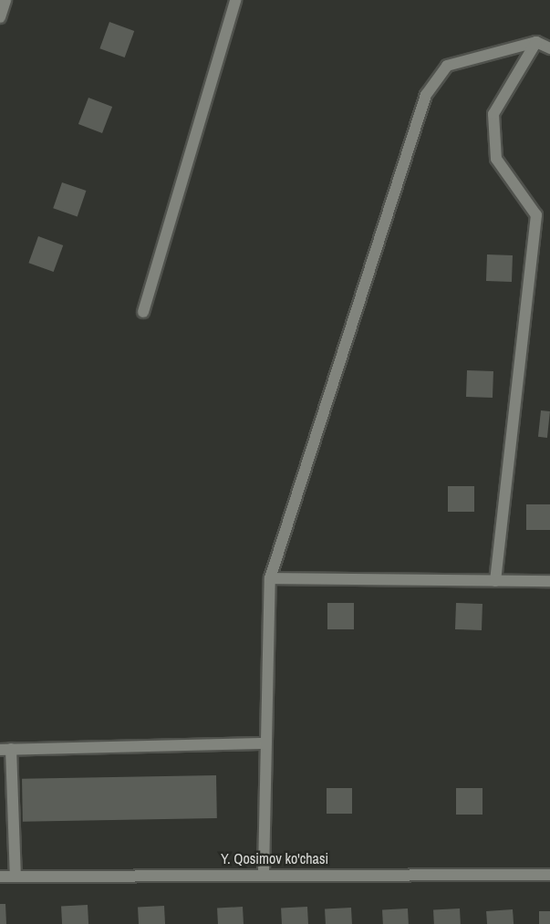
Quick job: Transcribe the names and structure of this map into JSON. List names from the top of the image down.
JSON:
{
  "streets": {
    "street": ["Y. Qosimov ko'chasi"]
  }
}
